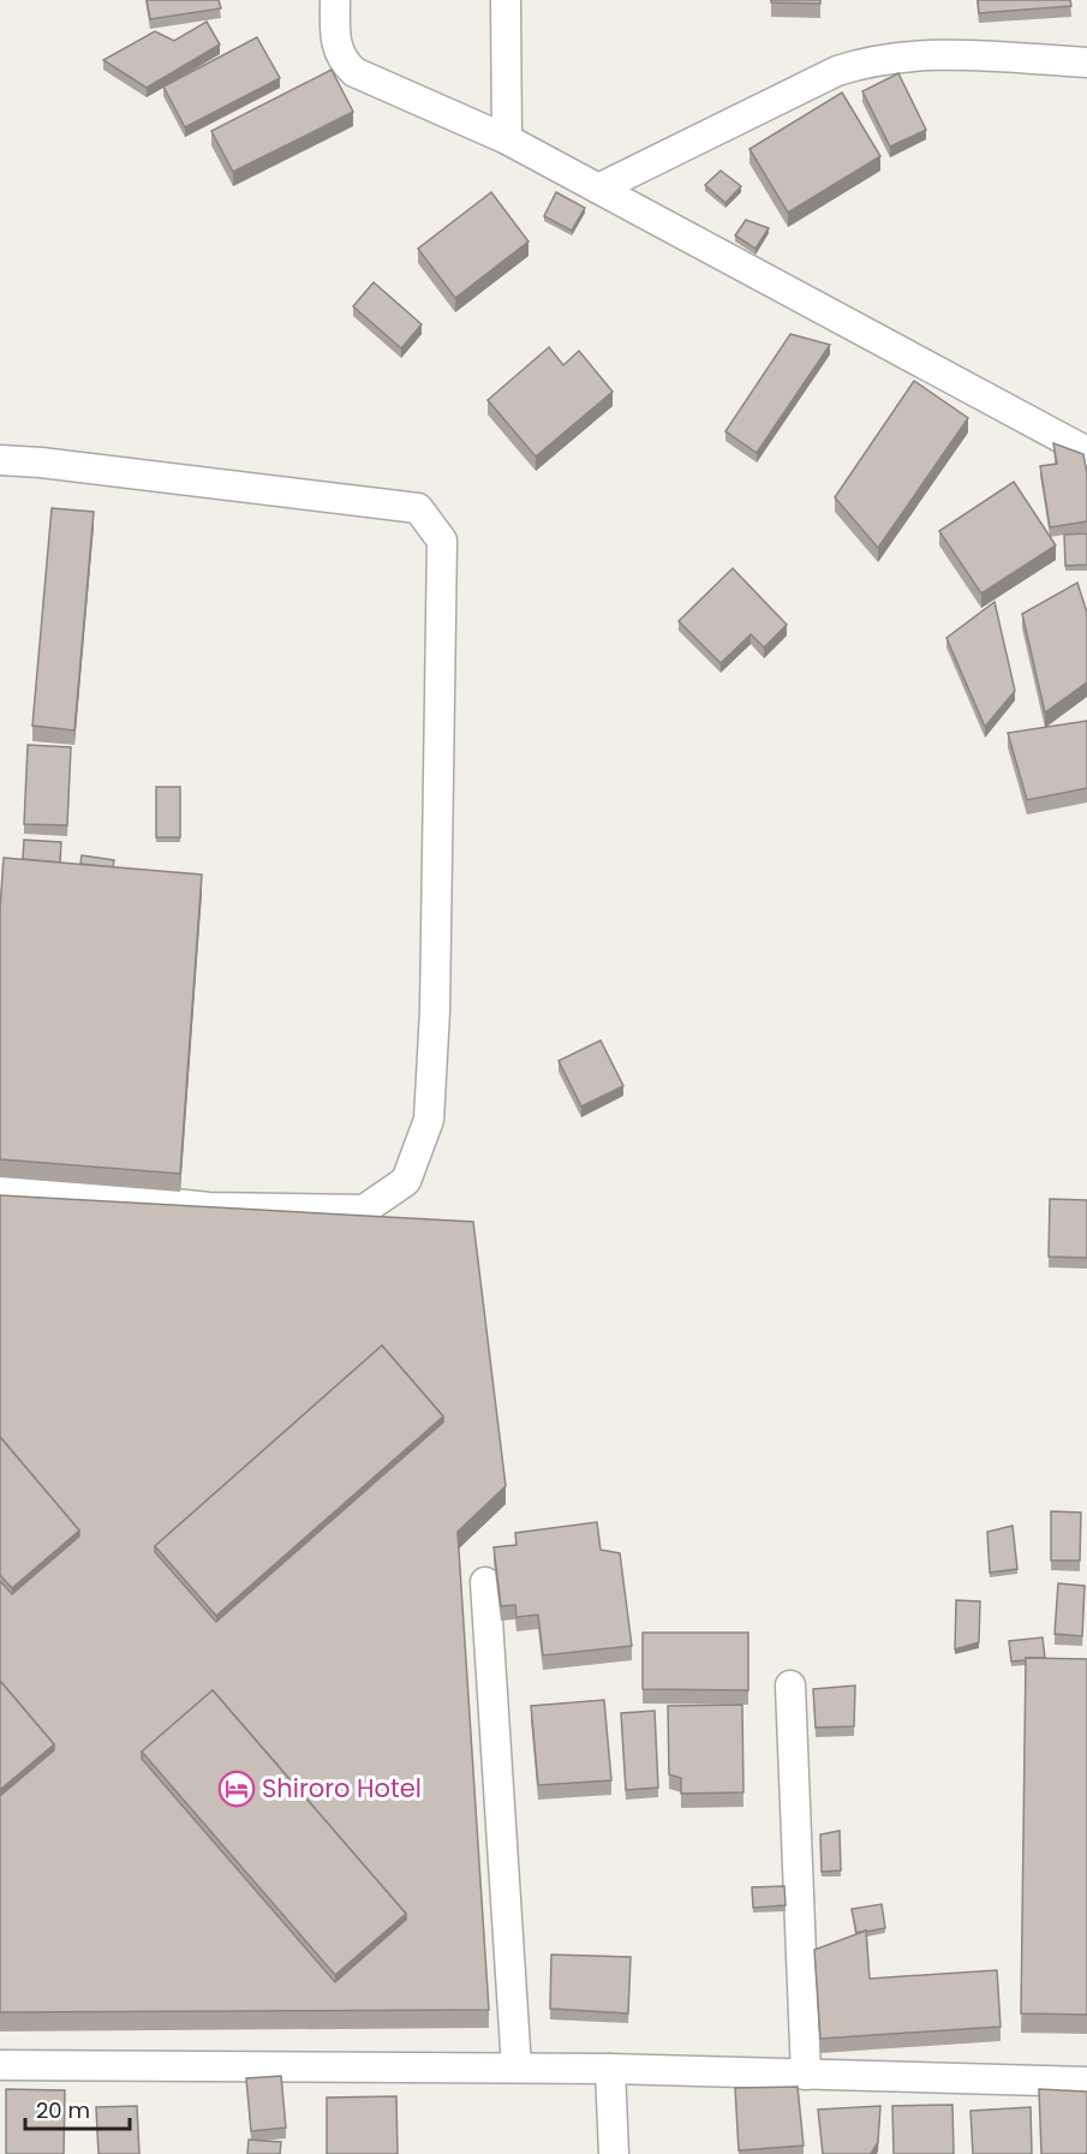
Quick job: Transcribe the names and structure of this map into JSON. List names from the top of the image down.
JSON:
{
  "places": {
    "hotel": ["Shiroro Hotel"]
  },
  "scale_bar": "20 m"
}
